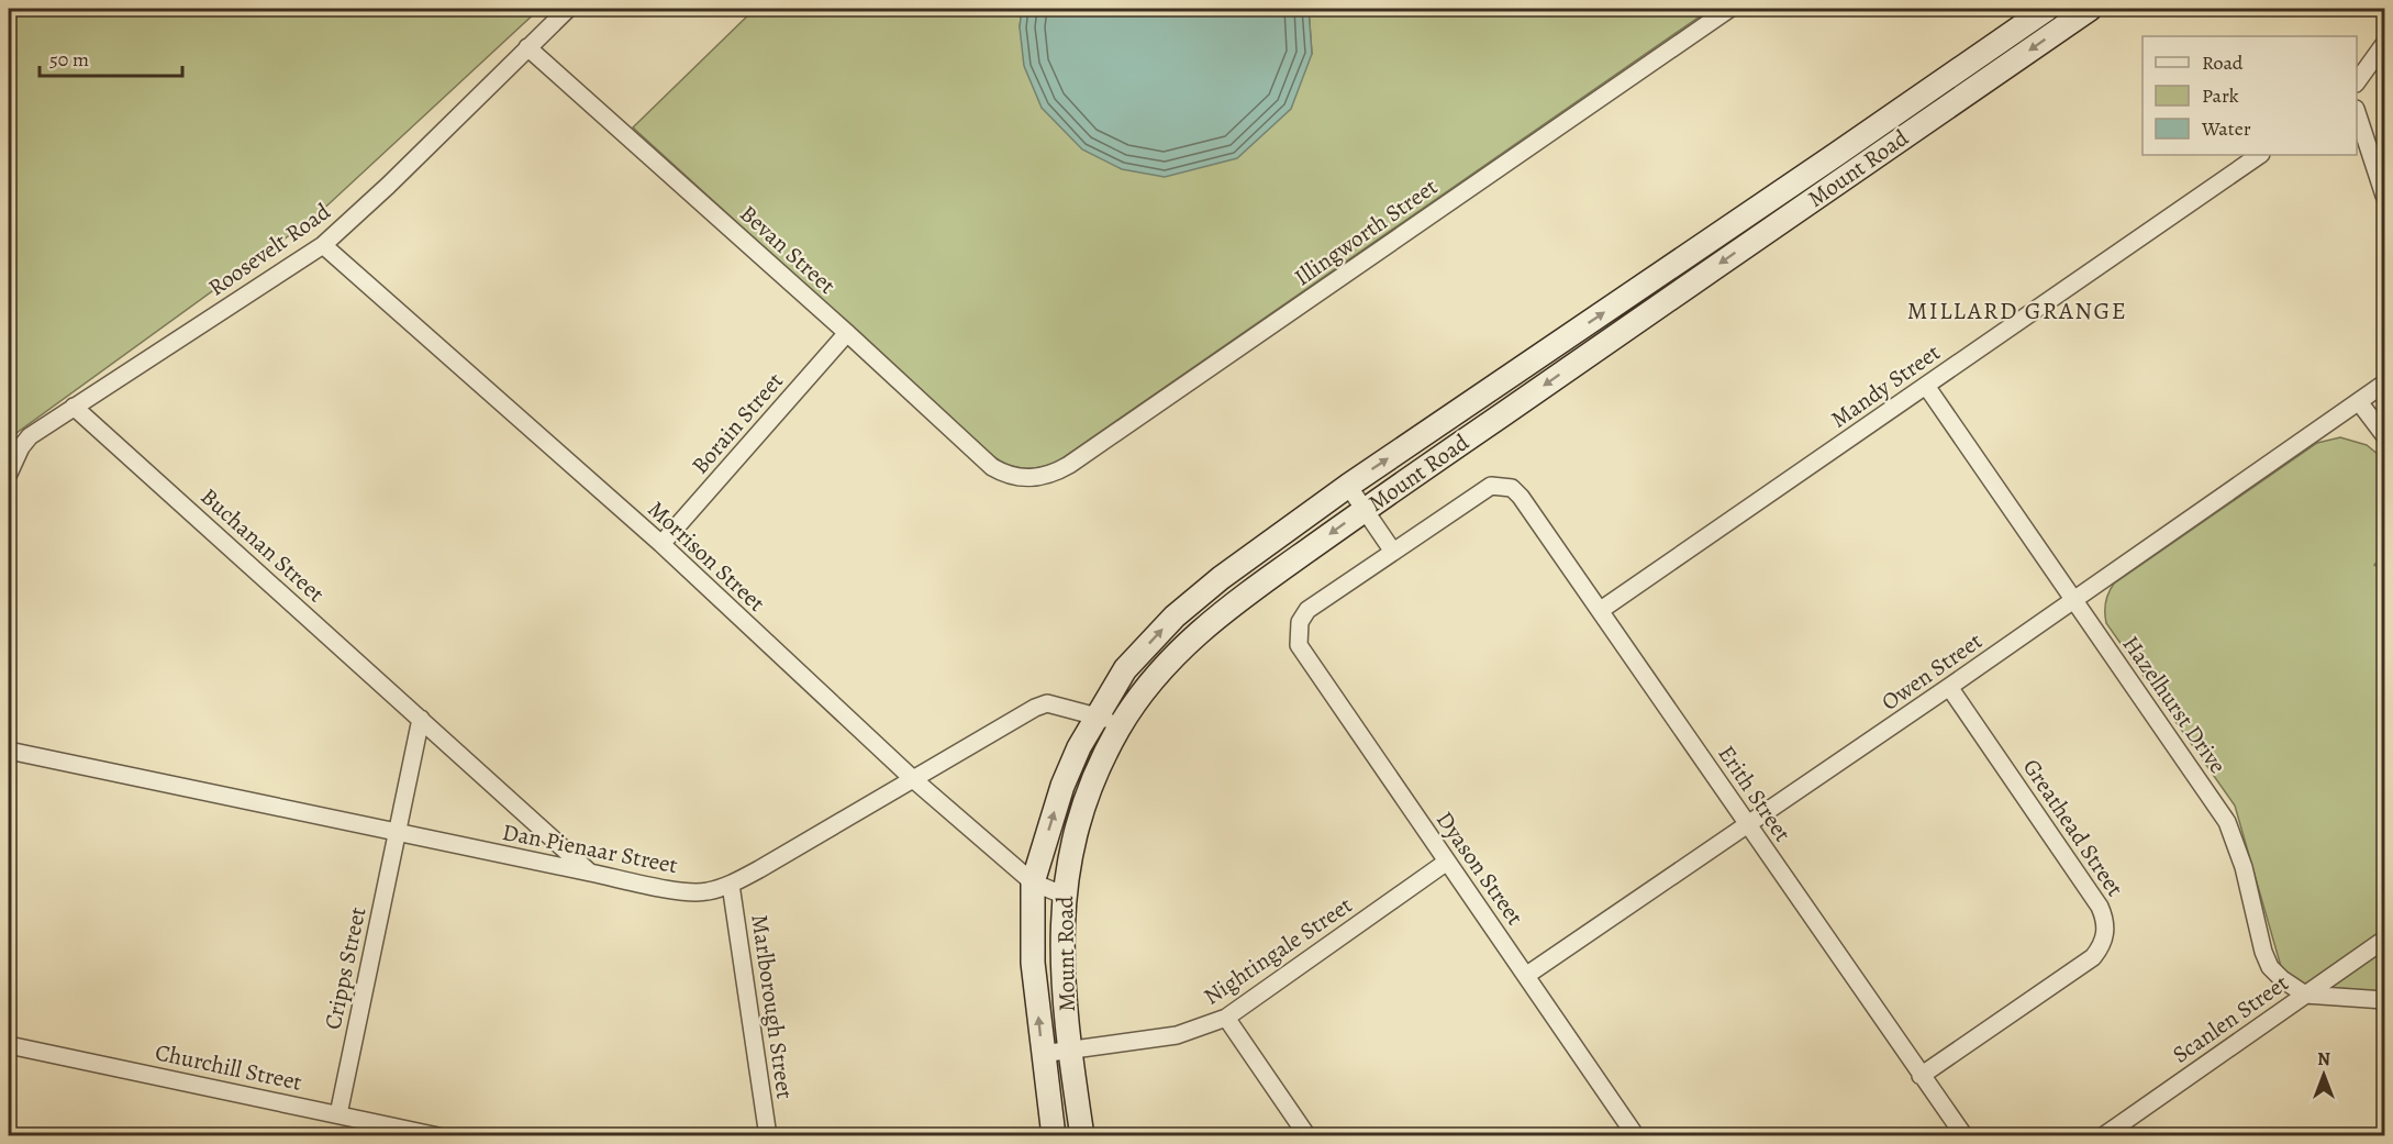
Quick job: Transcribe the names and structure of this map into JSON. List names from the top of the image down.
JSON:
{
  "streets": {
    "main road": ["Mount Road"],
    "street": [
      "Illingworth Street",
      "Roosevelt Road",
      "Bevan Street",
      "Mandy Street",
      "Borain Street",
      "Buchanan Street",
      "Morrison Street",
      "Owen Street",
      "Hazelhurst Drive",
      "Erith Street",
      "Greathead Street",
      "Dan Pienaar Street",
      "Dyason Street",
      "Nightingale Street",
      "Cripps Street",
      "Marlborough Street",
      "Scanlen Street",
      "Churchill Street"
    ]
  },
  "crossings": [
    ["Mount Road", "Morrison Street"],
    ["Mount Road", "Dan Pienaar Street"],
    ["Mount Road", "Nightingale Street"],
    ["Illingworth Street", "Bevan Street"],
    ["Roosevelt Road", "Bevan Street"],
    ["Roosevelt Road", "Buchanan Street"],
    ["Roosevelt Road", "Morrison Street"],
    ["Bevan Street", "Borain Street"],
    ["Mandy Street", "Hazelhurst Drive"],
    ["Mandy Street", "Erith Street"],
    ["Borain Street", "Morrison Street"],
    ["Buchanan Street", "Dan Pienaar Street"],
    ["Morrison Street", "Dan Pienaar Street"],
    ["Owen Street", "Hazelhurst Drive"],
    ["Owen Street", "Erith Street"],
    ["Owen Street", "Greathead Street"],
    ["Owen Street", "Dyason Street"],
    ["Hazelhurst Drive", "Scanlen Street"],
    ["Erith Street", "Greathead Street"],
    ["Erith Street", "Dyason Street"],
    ["Dan Pienaar Street", "Cripps Street"],
    ["Dan Pienaar Street", "Marlborough Street"],
    ["Dyason Street", "Nightingale Street"],
    ["Cripps Street", "Churchill Street"]
  ],
  "districts": ["MILLARD GRANGE"],
  "legend": ["Road", "Park", "Water"],
  "scale_bar": "50 m",
  "north": "top"
}
